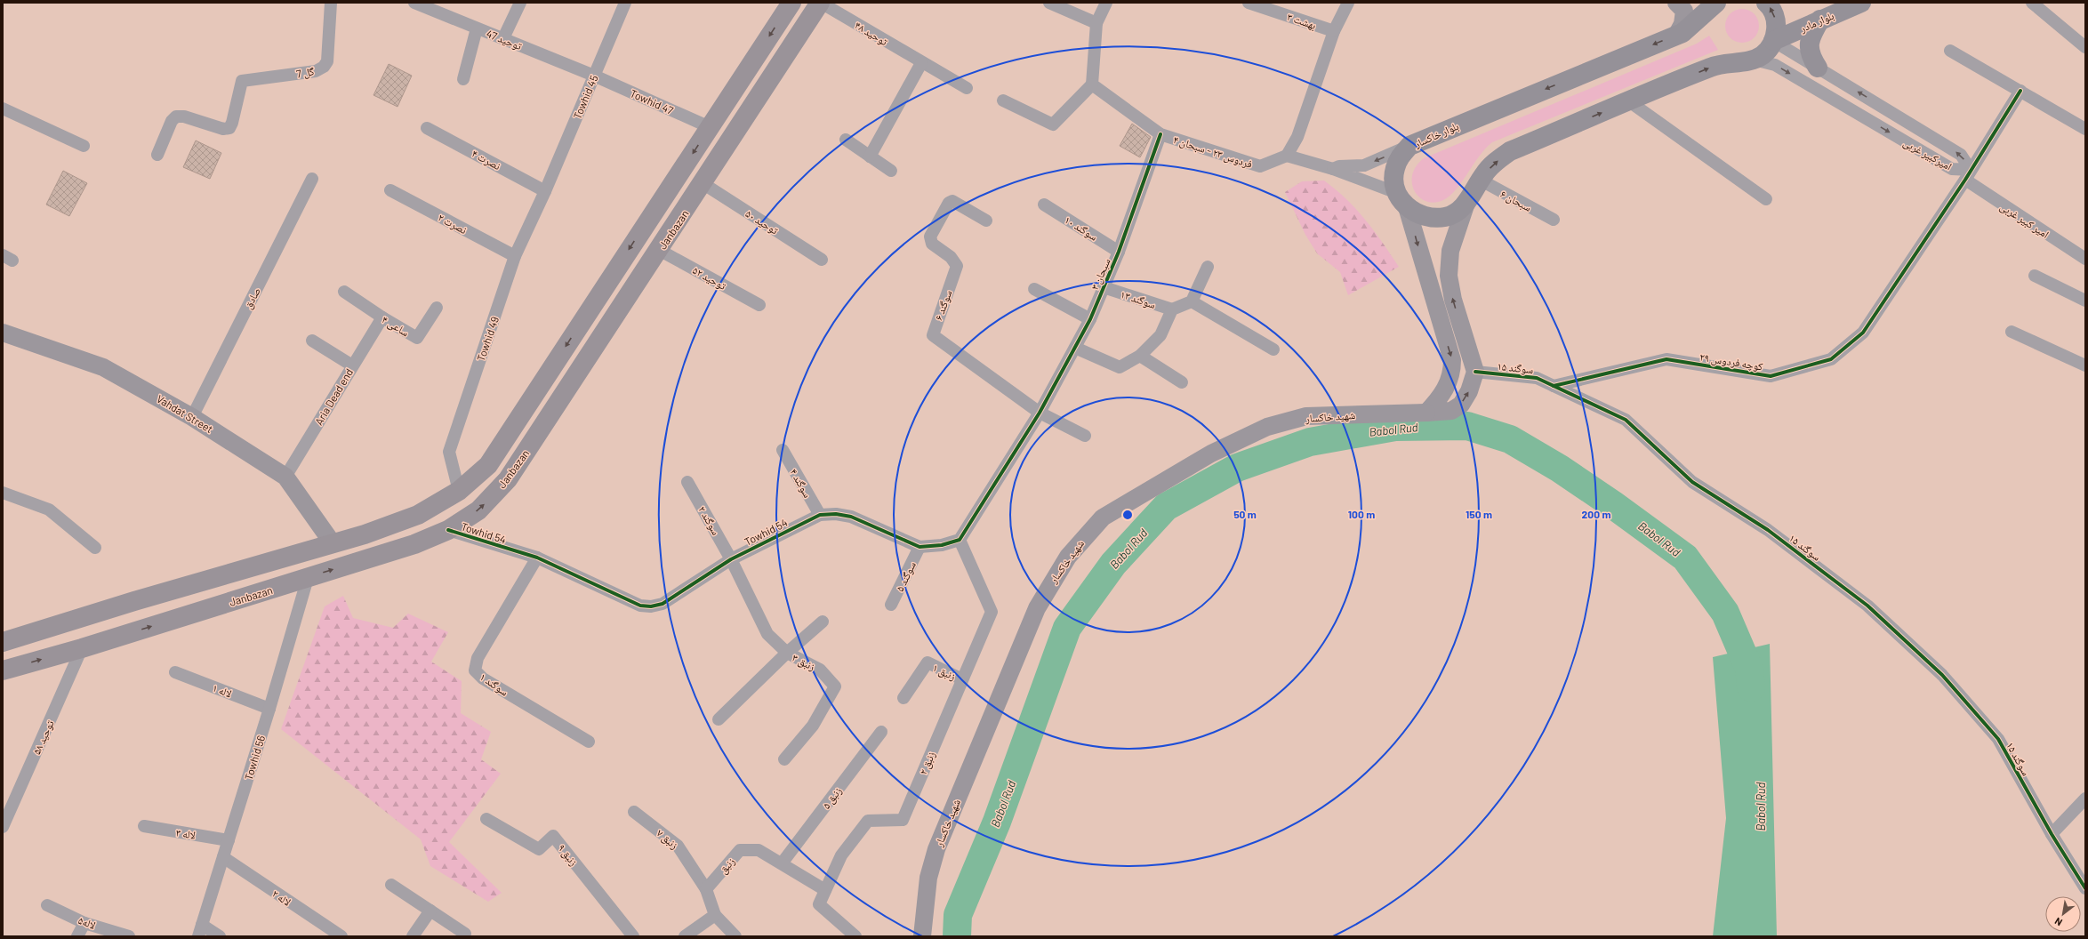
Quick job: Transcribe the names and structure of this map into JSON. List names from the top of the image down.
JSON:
{
  "streets": {
    "highway": ["Janbazan"],
    "main road": [
      "بلوار مادر",
      "بلوار خاکسار",
      "Vahdat Street",
      "شهید خاکسار"
    ],
    "street": [
      "بهشت ۳",
      "توحید ۴۸",
      "توحید 47",
      "گل 7",
      "Towhid 45",
      "Towhid 47",
      "فردوس ۲۳ - سبحان ۴",
      "امیرکبیر غربی",
      "نصرت ۴",
      "سبحان ۶",
      "امیر کبیر غربی",
      "توحید ۵۰",
      "نصرت ۲",
      "سوگند ۱۰",
      "سبحان ۳",
      "توحید ۵۲",
      "صادق",
      "سوگند ۱۳",
      "سوگند ۶",
      "ساعی ۴",
      "Towhid 49",
      "کوچه فردوس ۲۹",
      "سوگند ۱۵",
      "Aria Dead end",
      "سوگند ۴",
      "سوگند ۲",
      "Towhid 54",
      "سوگند ۵",
      "زنبق ۳",
      "زنبق ۱",
      "سوگند ۱",
      "لاله ۱",
      "توحید ۵۸",
      "Towhid 56",
      "زنبق ۲",
      "زنبق ۵",
      "لاله ۳",
      "زنبق ۷",
      "زنبق ۹",
      "زنبق",
      "لاله ۲",
      "لاله۵"
    ]
  },
  "crossings": [
    ["بلوار مادر", "امیرکبیر غربی"],
    ["توحید ۴۸", "Janbazan"],
    ["توحید 47", "Towhid 45"],
    ["توحید 47", "Towhid 47"],
    ["Towhid 45", "Towhid 47"],
    ["Towhid 45", "نصرت ۴"],
    ["Towhid 45", "Towhid 49"],
    ["فردوس ۲۳ - سبحان ۴", "سبحان ۳"],
    ["امیرکبیر غربی", "امیر کبیر غربی"],
    ["امیرکبیر غربی", "کوچه فردوس ۲۹"],
    ["نصرت ۴", "Towhid 49"],
    ["امیر کبیر غربی", "کوچه فردوس ۲۹"],
    ["توحید ۵۰", "Janbazan"],
    ["نصرت ۲", "Towhid 49"],
    ["سوگند ۱۰", "سبحان ۳"],
    ["Janbazan", "توحید ۵۲"],
    ["Janbazan", "Towhid 54"],
    ["Janbazan", "توحید ۵۸"],
    ["Janbazan", "Towhid 56"],
    ["سبحان ۳", "سوگند ۱۳"],
    ["سبحان ۳", "سوگند ۶"],
    ["صادق", "Vahdat Street"],
    ["ساعی ۴", "Aria Dead end"],
    ["کوچه فردوس ۲۹", "سوگند ۱۵"],
    ["سوگند ۱۵", "شهید خاکسار"],
    ["Aria Dead end", "Vahdat Street"],
    ["سوگند ۴", "Towhid 54"],
    ["سوگند ۲", "Towhid 54"],
    ["سوگند ۲", "زنبق ۳"],
    ["Towhid 54", "سوگند ۵"],
    ["Towhid 54", "زنبق ۳"],
    ["Towhid 54", "سوگند ۱"],
    ["زنبق ۱", "زنبق ۲"],
    ["لاله ۱", "Towhid 56"],
    ["Towhid 56", "لاله ۳"],
    ["Towhid 56", "لاله ۲"],
    ["زنبق ۲", "زنبق"],
    ["زنبق ۵", "زنبق"],
    ["زنبق ۷", "زنبق"]
  ],
  "water": ["Babol Rud"],
  "north": "bottom left",
  "rings": [
    "50 m",
    "100 m",
    "150 m",
    "200 m"
  ]
}
